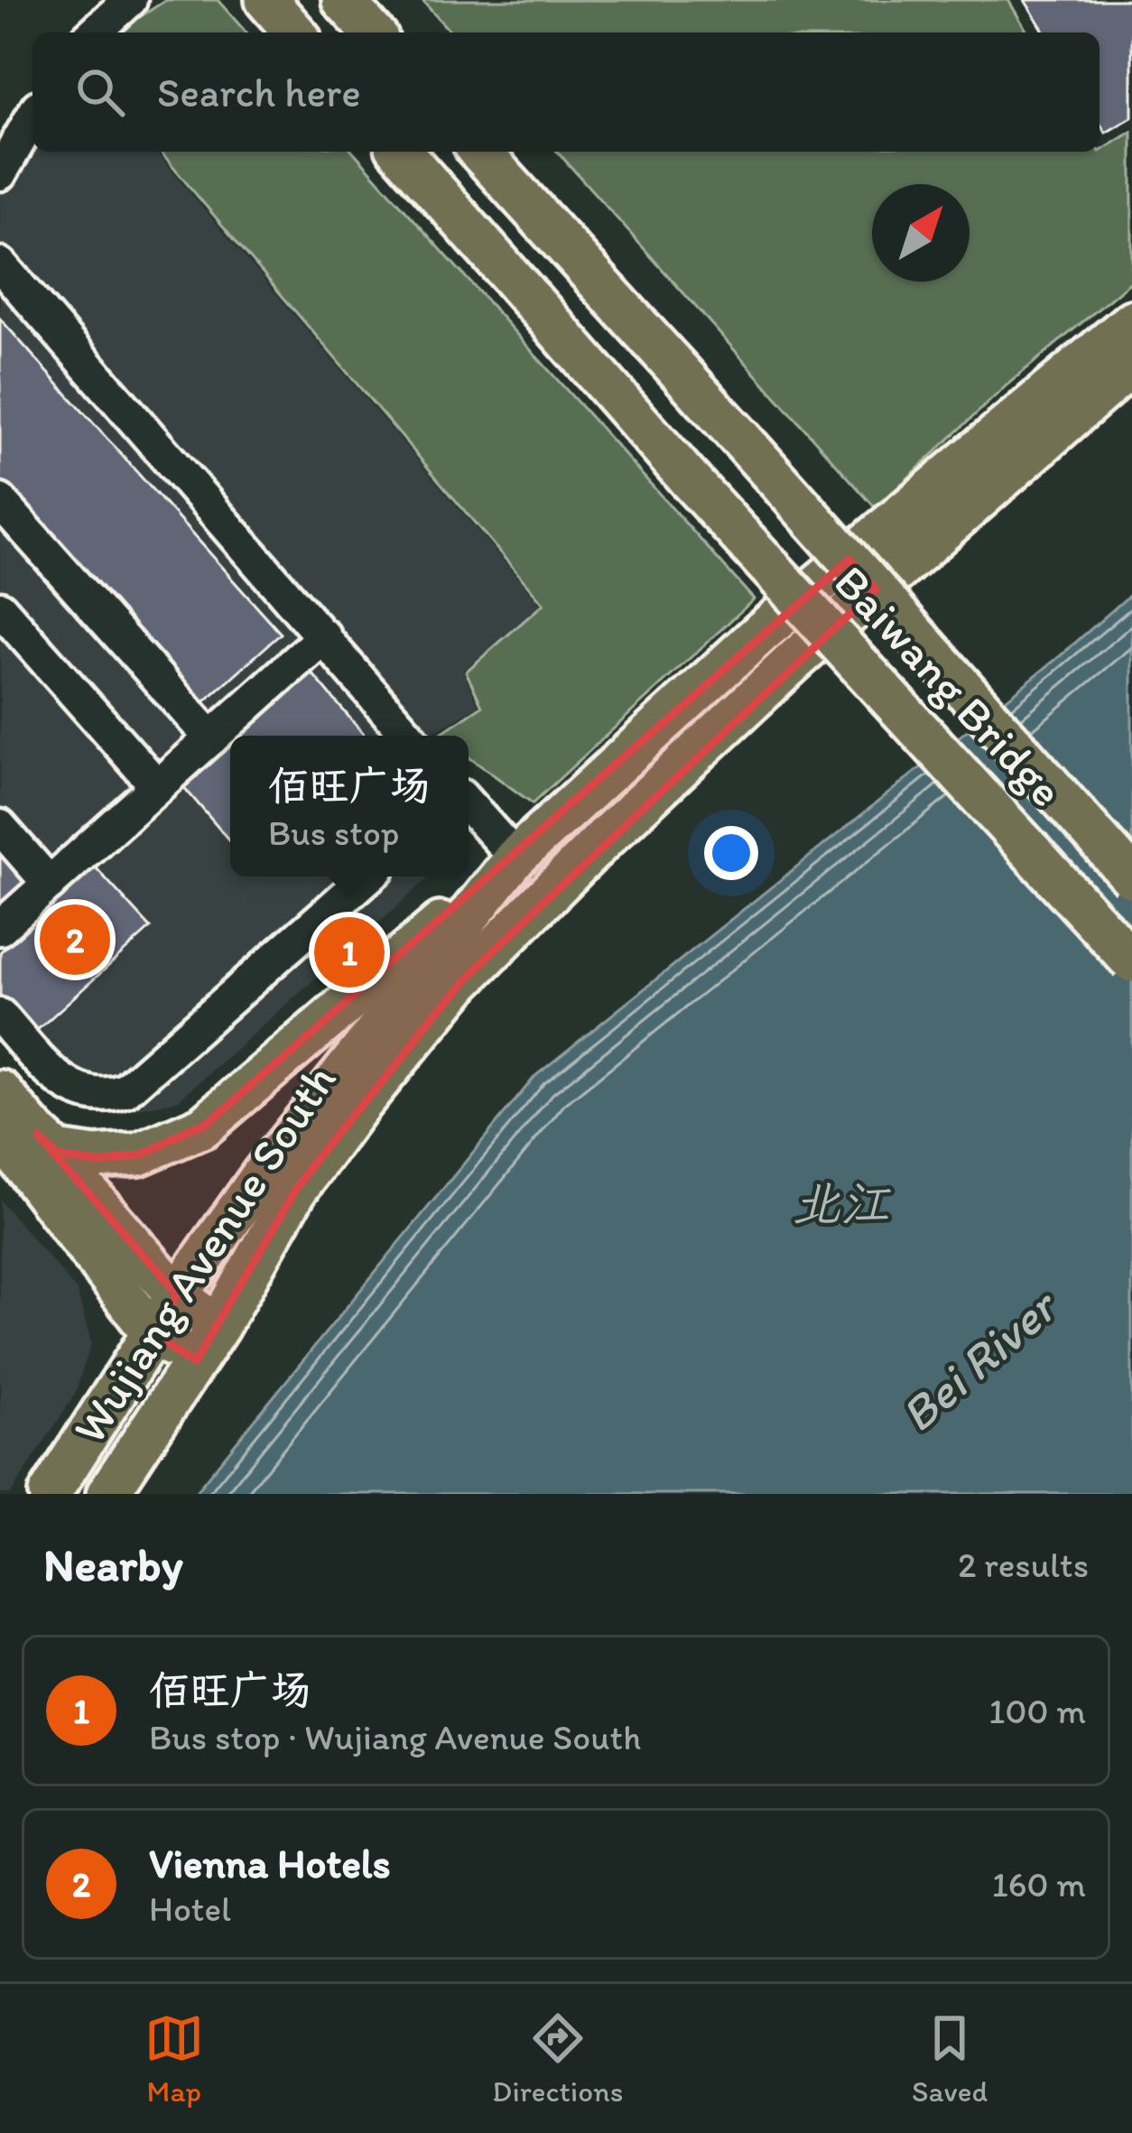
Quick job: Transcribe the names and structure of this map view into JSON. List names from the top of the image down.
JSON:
{
  "streets": {
    "main road": ["Baiwang Bridge", "Wujiang Avenue South"]
  },
  "water": ["北江", "Bei River"],
  "north": "top right",
  "page": {
    "search": "Search here",
    "popup": ["佰旺广场", "Bus stop"],
    "pins": ["2", "1"],
    "heading": ["Nearby", "2 results"],
    "list": [
      {
        "mark": "1",
        "name": "佰旺广场",
        "note": "Bus stop · Wujiang Avenue South",
        "value": "100 m"
      },
      {
        "mark": "2",
        "name": "Vienna Hotels",
        "note": "Hotel",
        "value": "160 m"
      }
    ],
    "nav": ["Map", "Directions", "Saved"]
  }
}
